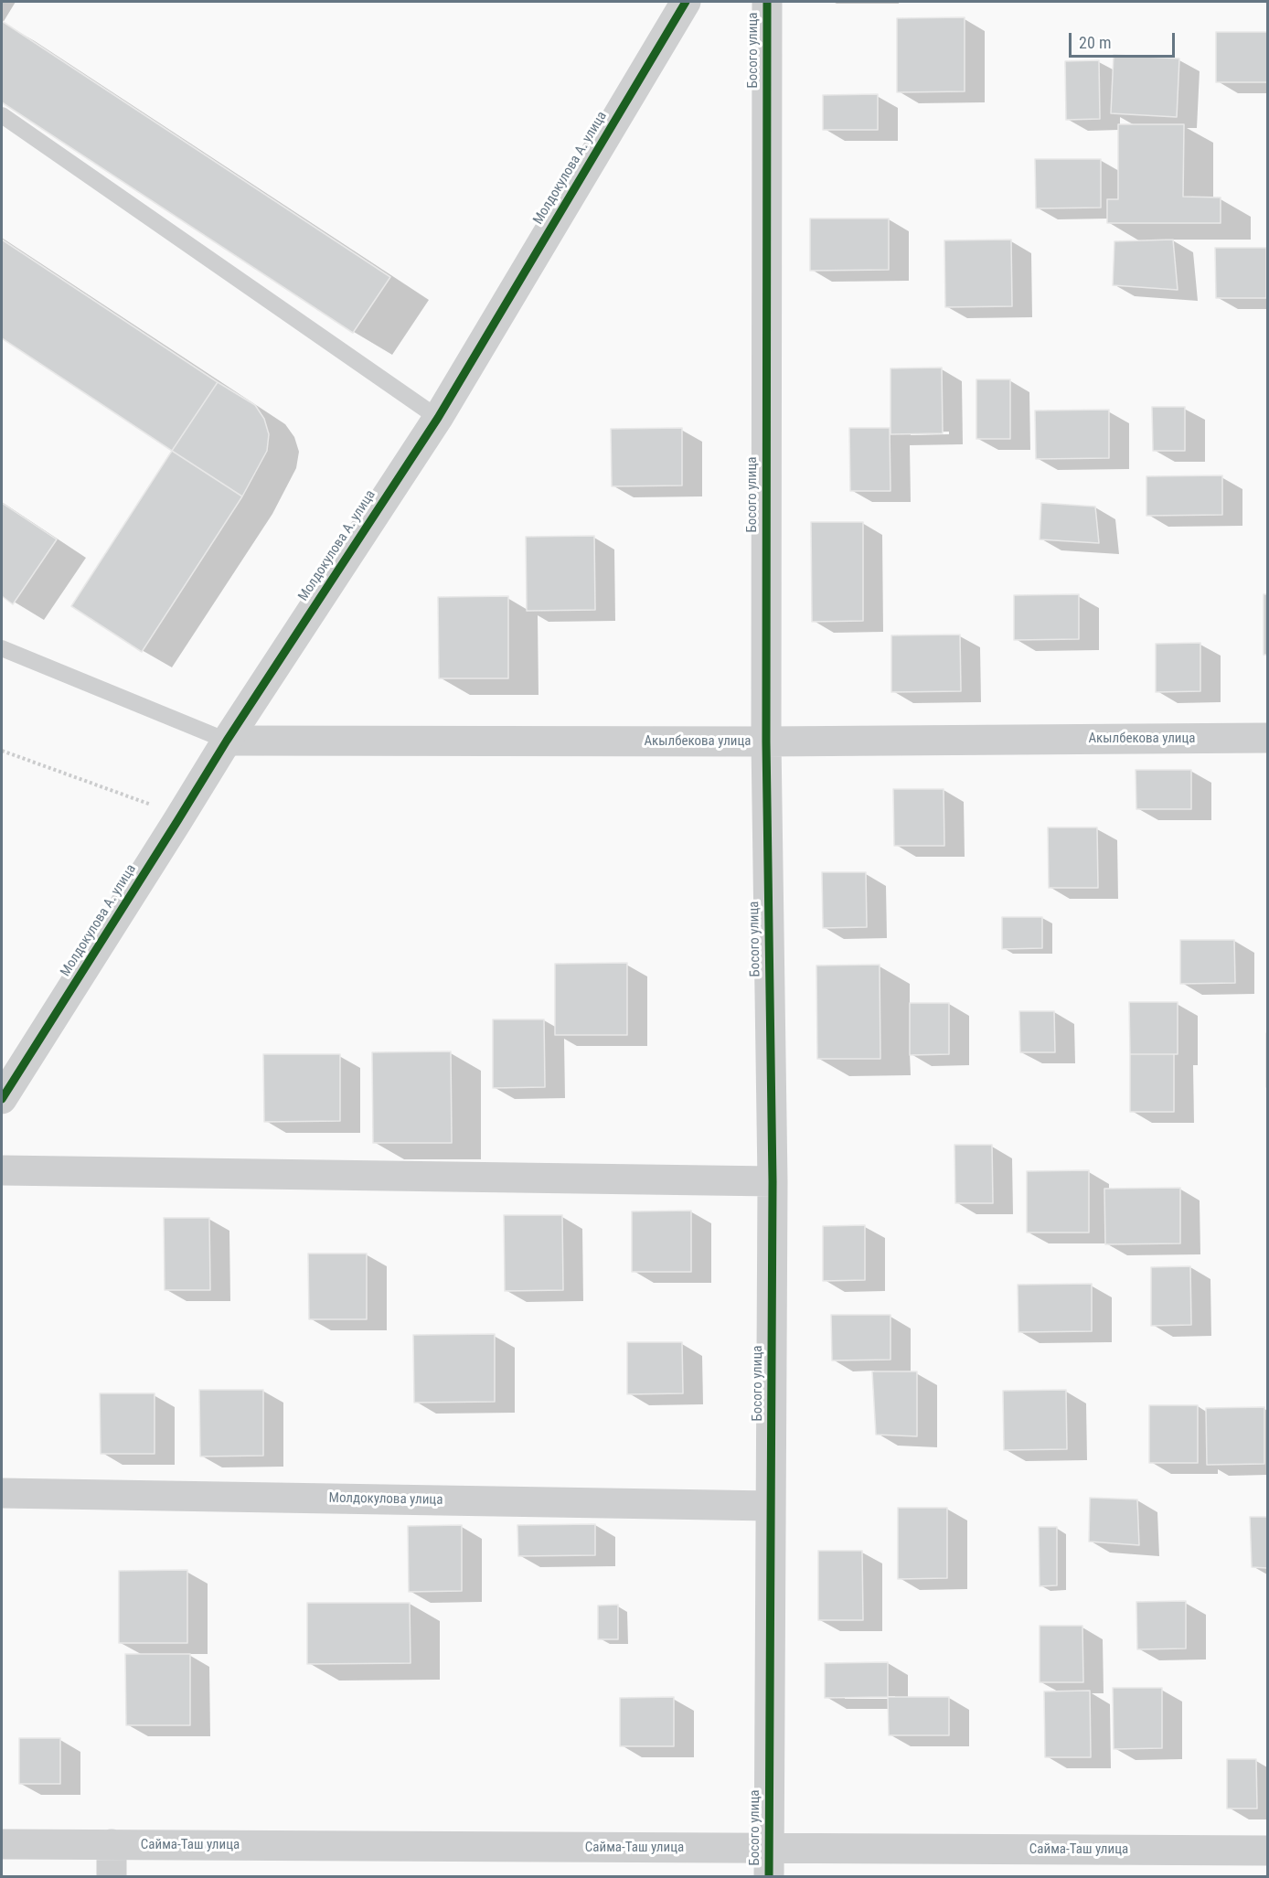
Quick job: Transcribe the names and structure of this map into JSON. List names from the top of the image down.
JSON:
{
  "streets": {
    "street": [
      "Босого улица",
      "Молдокулова А. улица",
      "Акылбекова улица",
      "Молдокулова улица",
      "Сайма-Таш улица"
    ]
  },
  "crossings": [
    ["Босого улица", "Акылбекова улица"],
    ["Босого улица", "Молдокулова улица"],
    ["Босого улица", "Сайма-Таш улица"],
    ["Молдокулова А. улица", "Акылбекова улица"]
  ],
  "scale_bar": "20 m"
}
